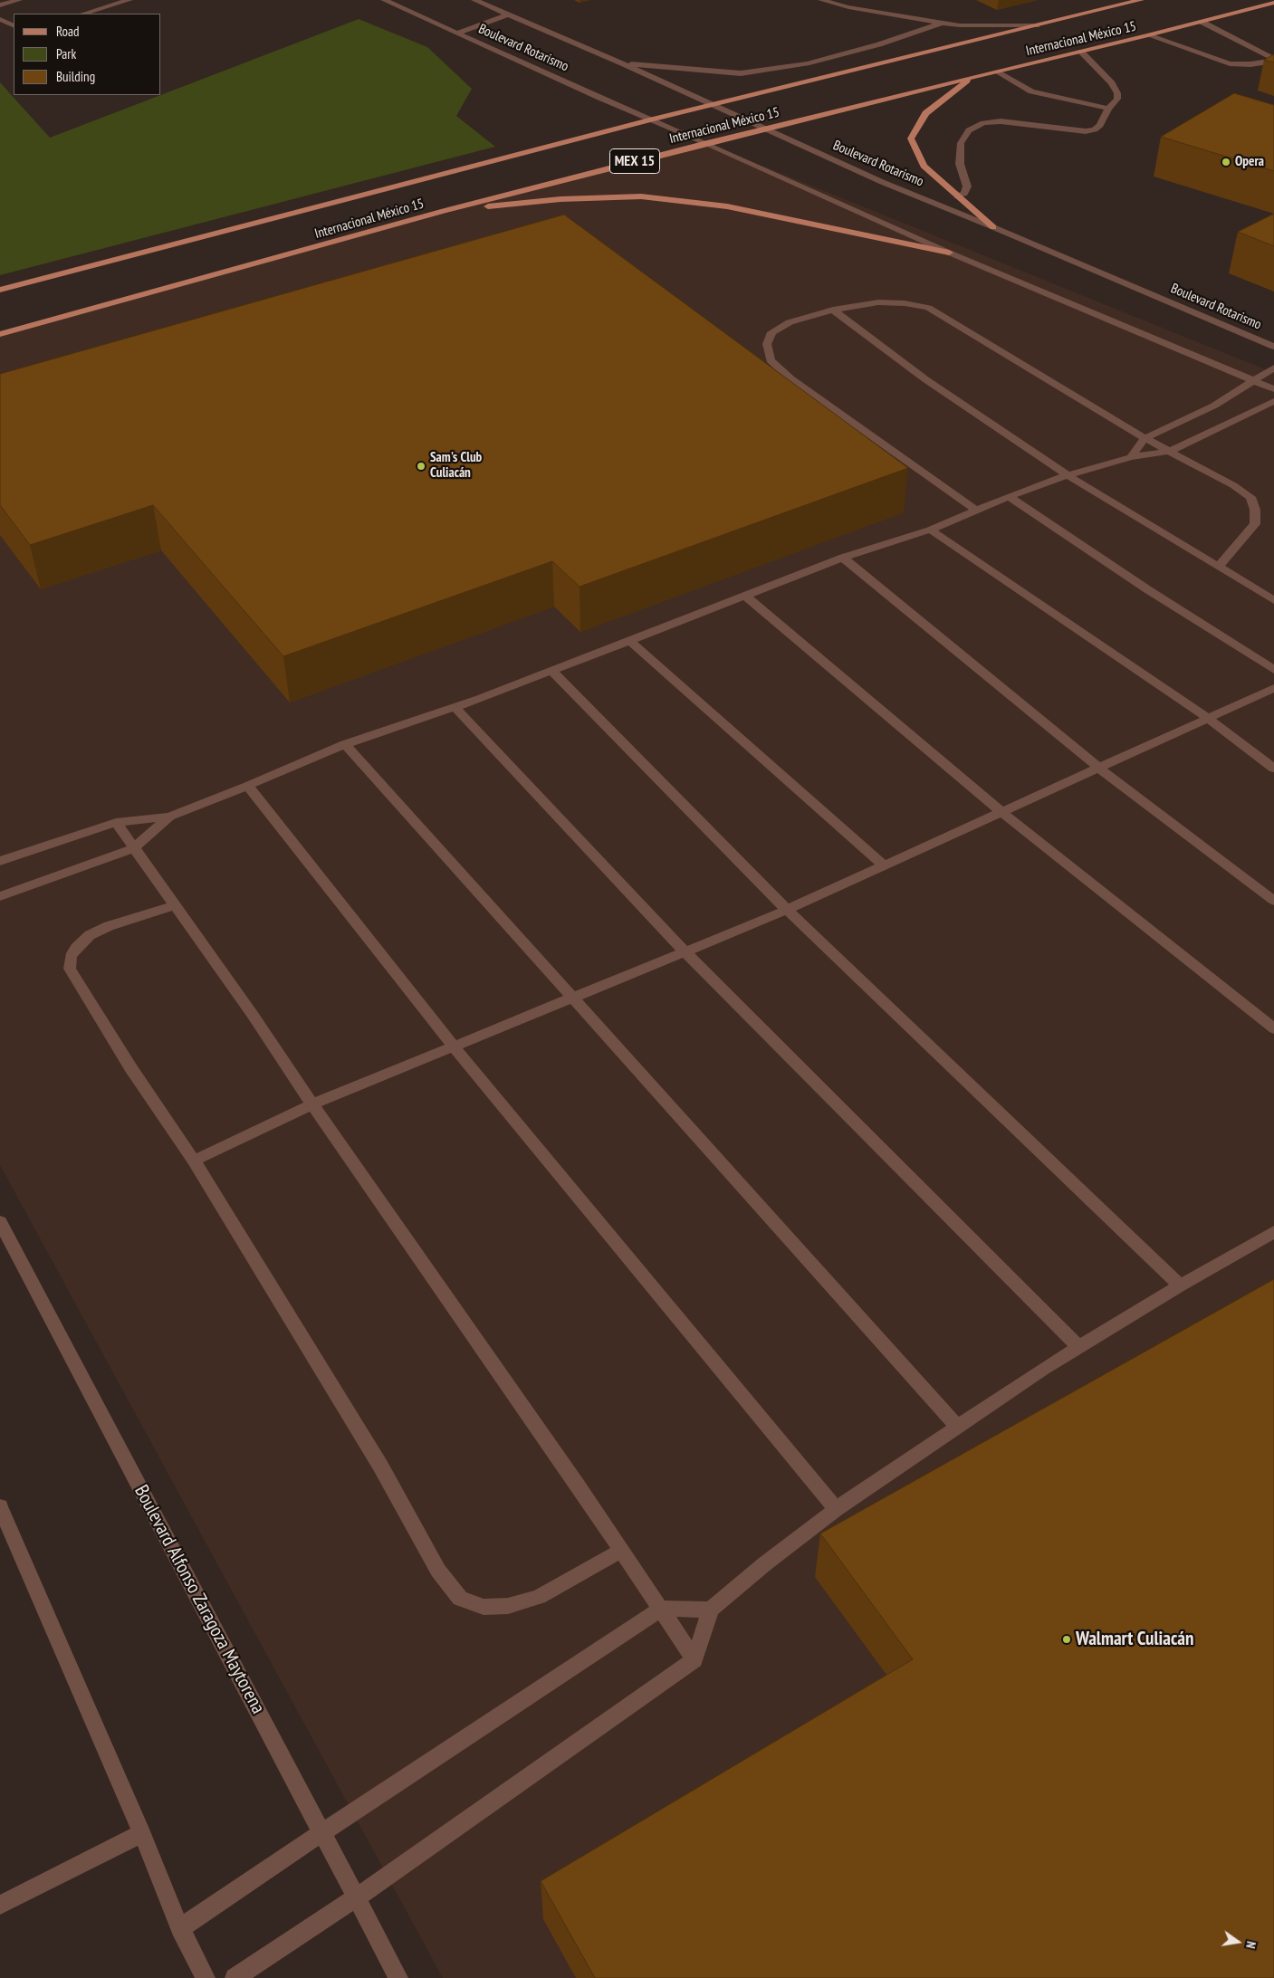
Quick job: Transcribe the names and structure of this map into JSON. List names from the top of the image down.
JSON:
{
  "streets": {
    "main road": ["Internacional México 15", "MEX 15"],
    "street": ["Boulevard Rotarismo", "Boulevard Alfonso Zaragoza Maytorena"]
  },
  "crossings": [
    ["Internacional México 15", "Boulevard Rotarismo"]
  ],
  "places": ["Opera", "Sam's Club Culiacán", "Walmart Culiacán"],
  "legend": ["Road", "Park", "Building"],
  "north": "right"
}
